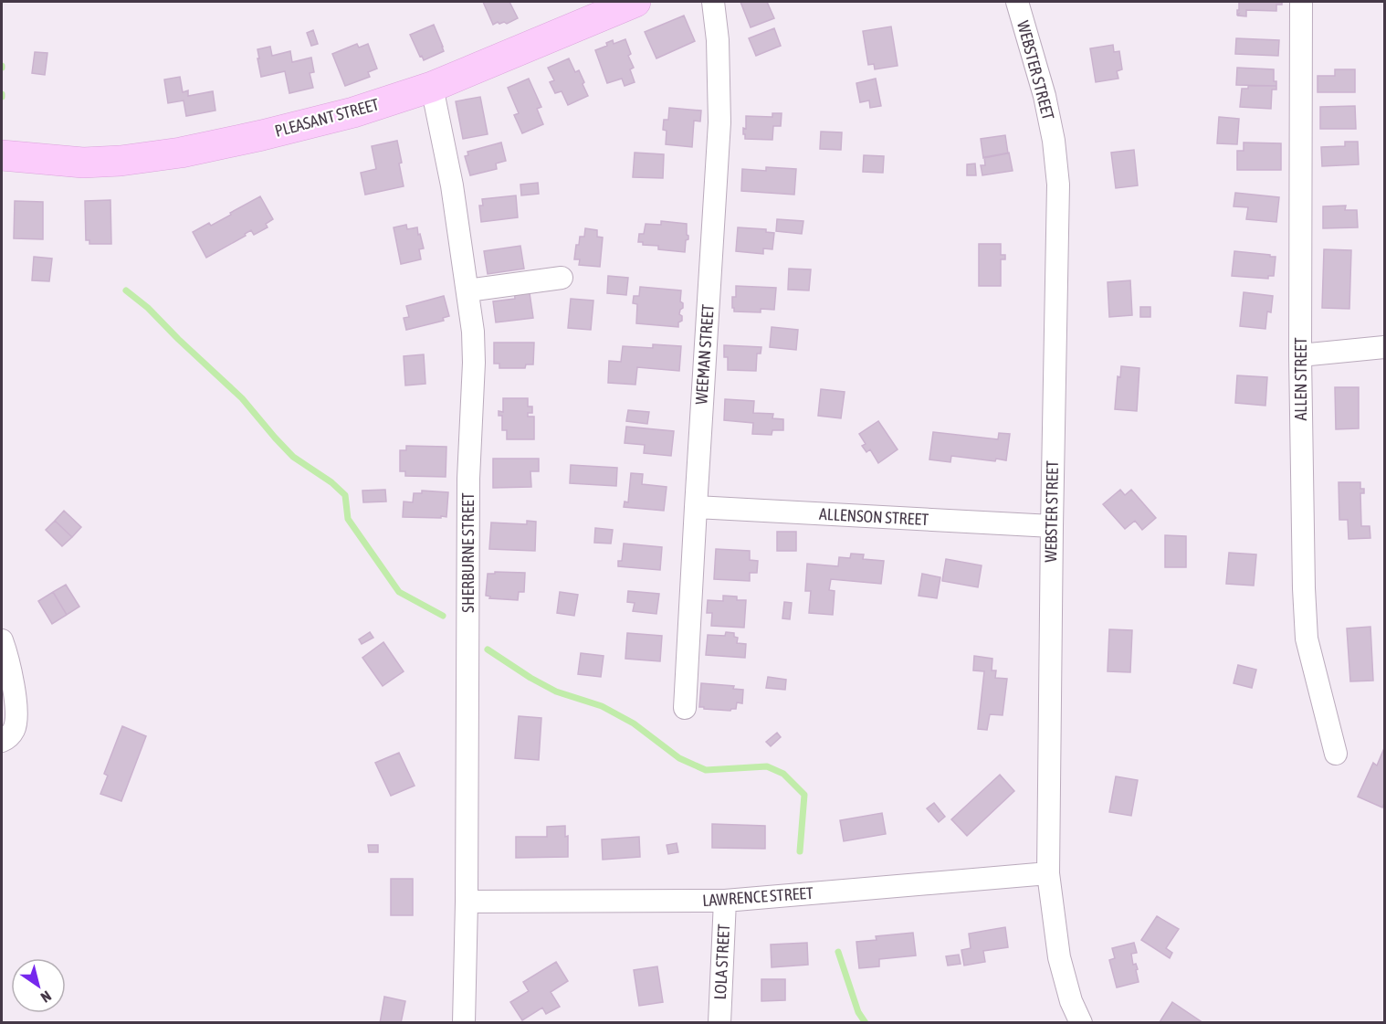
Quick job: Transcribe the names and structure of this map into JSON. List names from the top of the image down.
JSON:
{
  "streets": {
    "main road": ["PLEASANT STREET"],
    "street": [
      "WEBSTER STREET",
      "WEEMAN STREET",
      "ALLEN STREET",
      "ALLENSON STREET",
      "SHERBURNE STREET",
      "LAWRENCE STREET",
      "LOLA STREET"
    ]
  },
  "crossings": [
    ["WEBSTER STREET", "ALLENSON STREET"],
    ["WEBSTER STREET", "LAWRENCE STREET"],
    ["PLEASANT STREET", "SHERBURNE STREET"],
    ["WEEMAN STREET", "ALLENSON STREET"],
    ["SHERBURNE STREET", "LAWRENCE STREET"],
    ["LAWRENCE STREET", "LOLA STREET"]
  ],
  "north": "bottom right"
}
